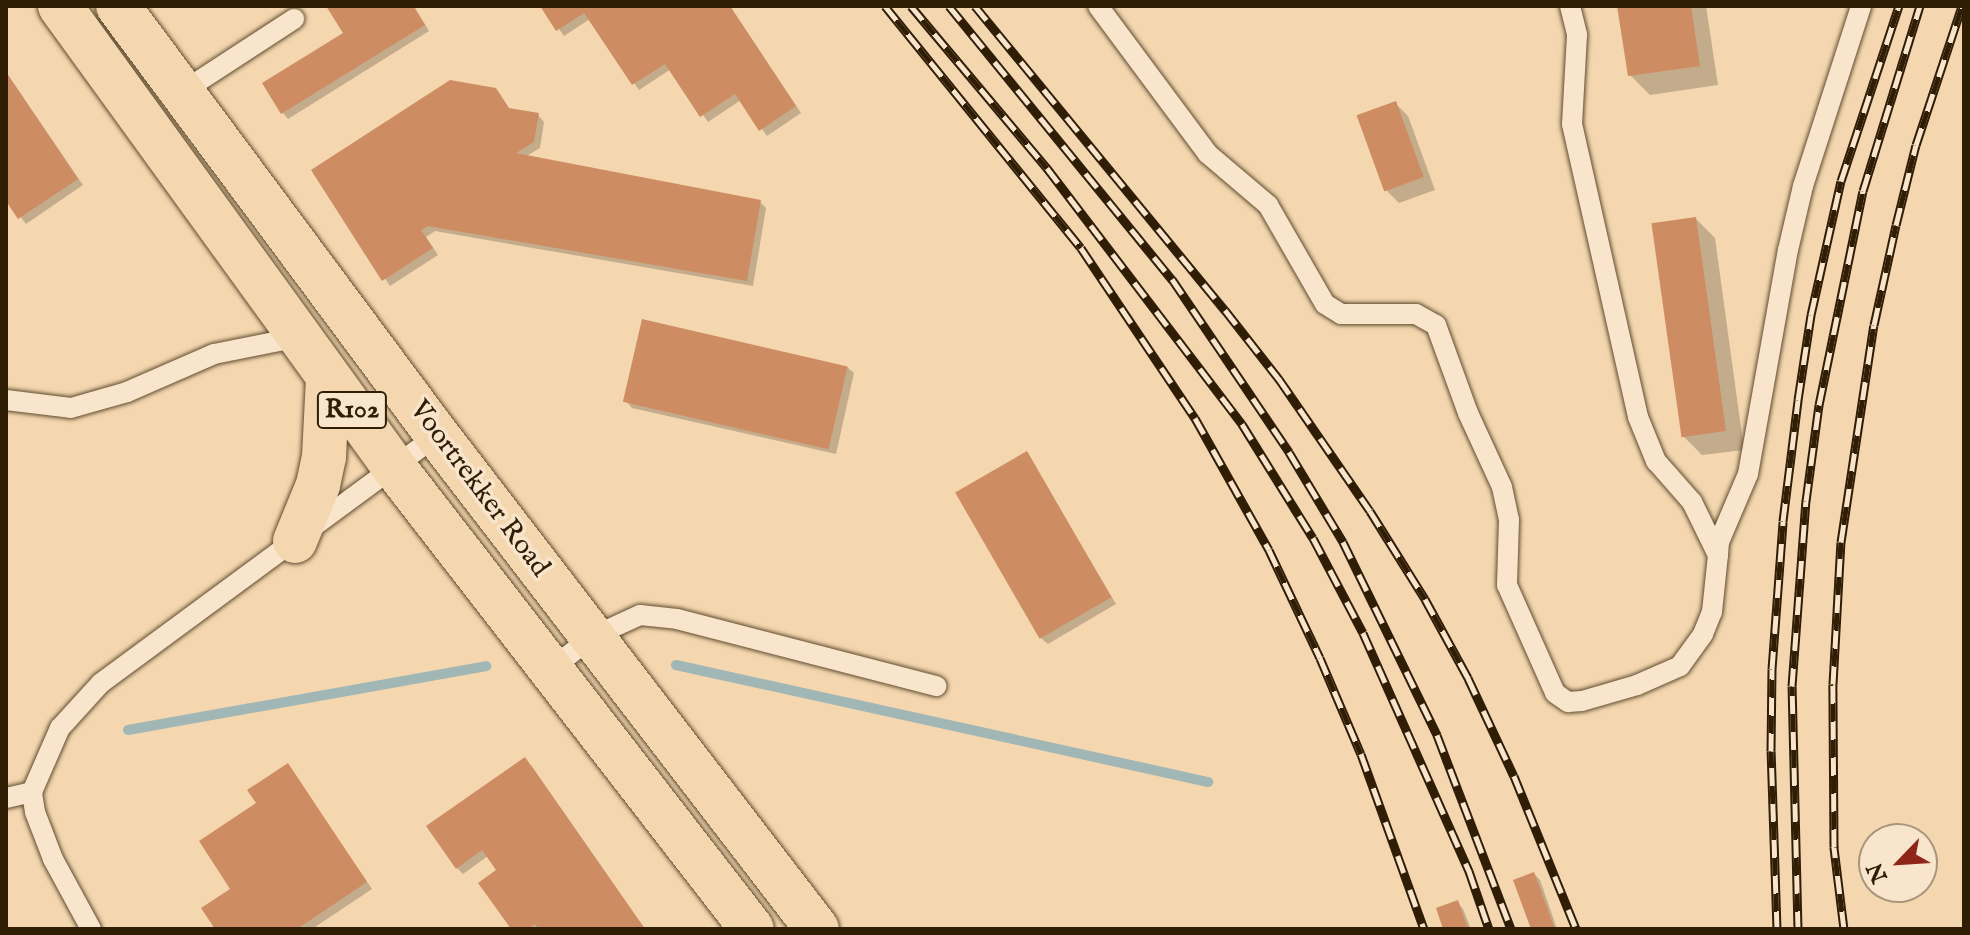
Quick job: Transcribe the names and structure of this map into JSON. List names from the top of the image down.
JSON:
{
  "streets": {
    "main road": ["R102", "Voortrekker Road"]
  },
  "north": "bottom left"
}
